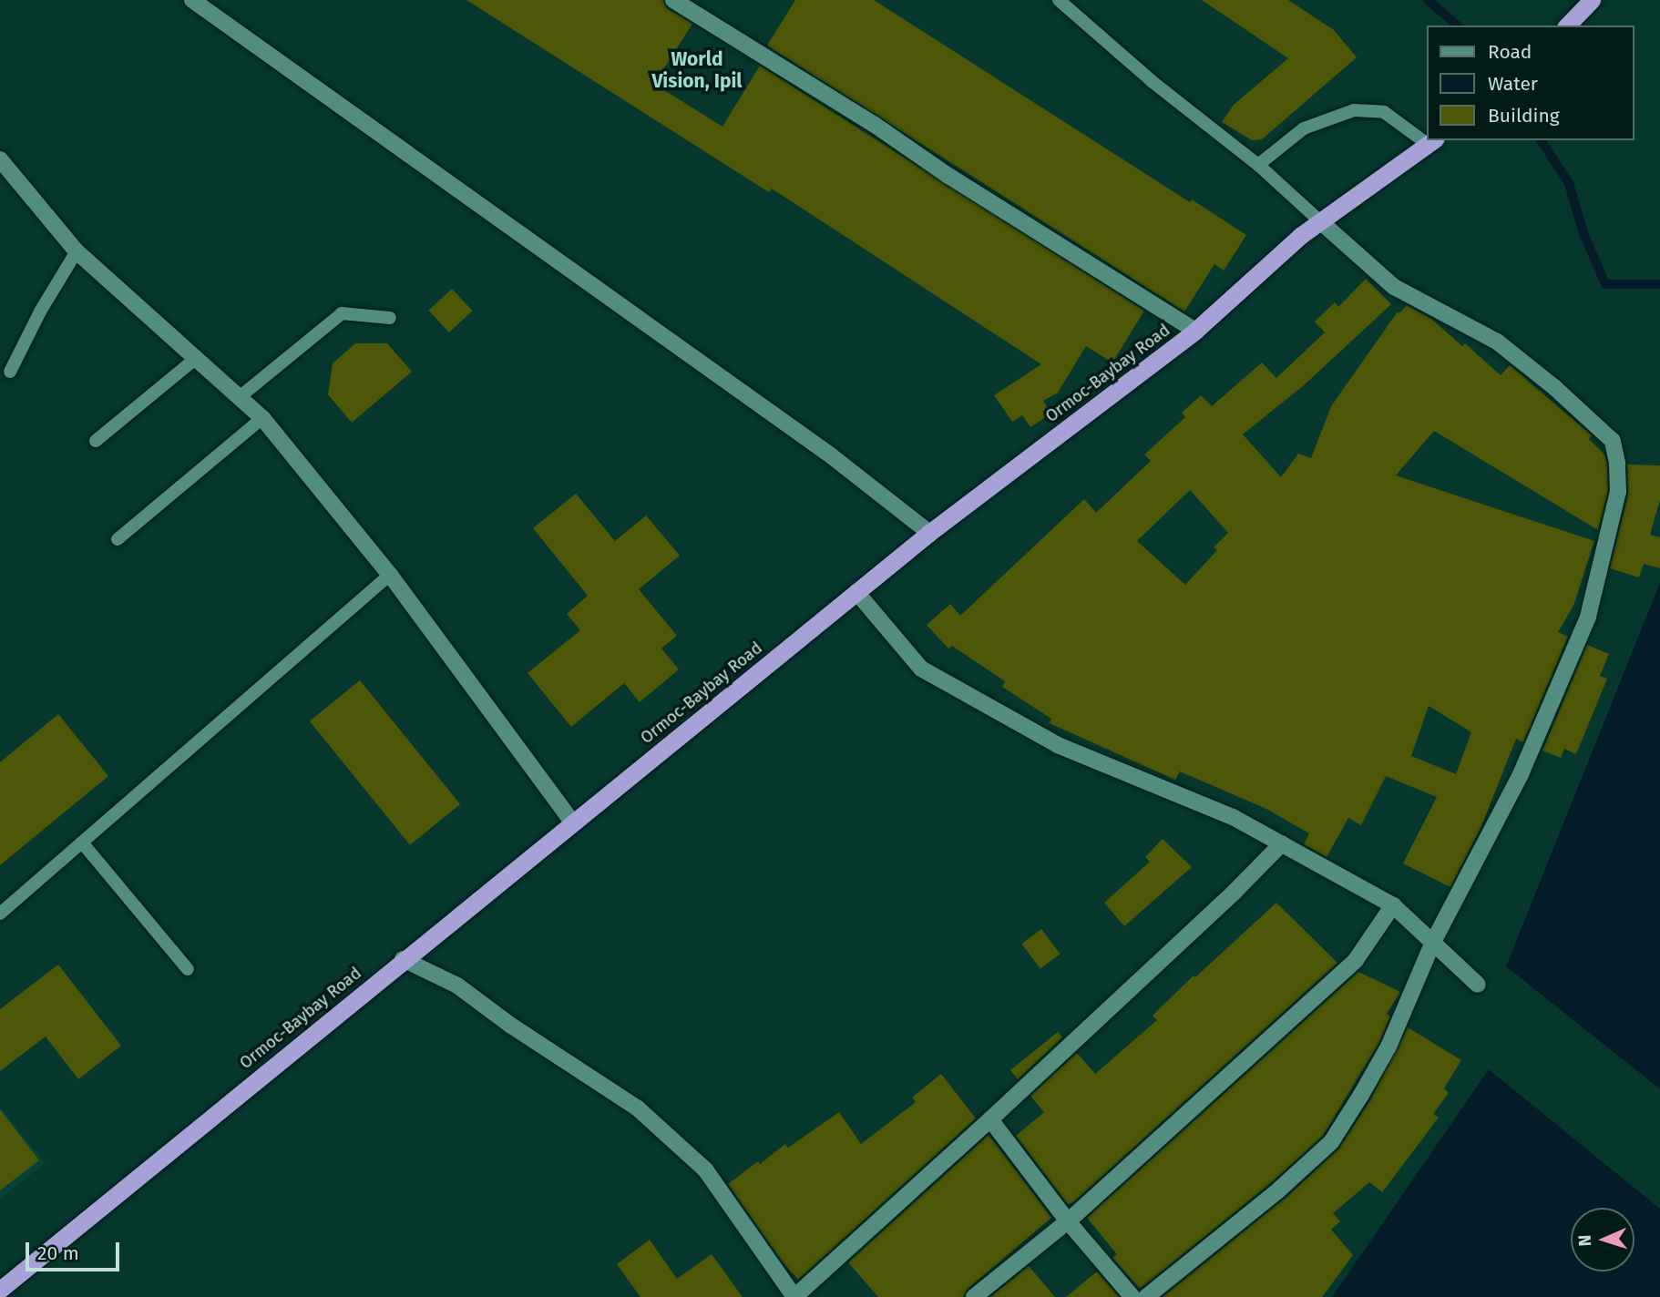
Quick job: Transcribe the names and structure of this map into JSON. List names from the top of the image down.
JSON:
{
  "streets": {
    "highway": ["Ormoc-Baybay Road"]
  },
  "districts": ["World Vision, Ipil"],
  "legend": ["Road", "Water", "Building"],
  "scale_bar": "20 m",
  "north": "left"
}
